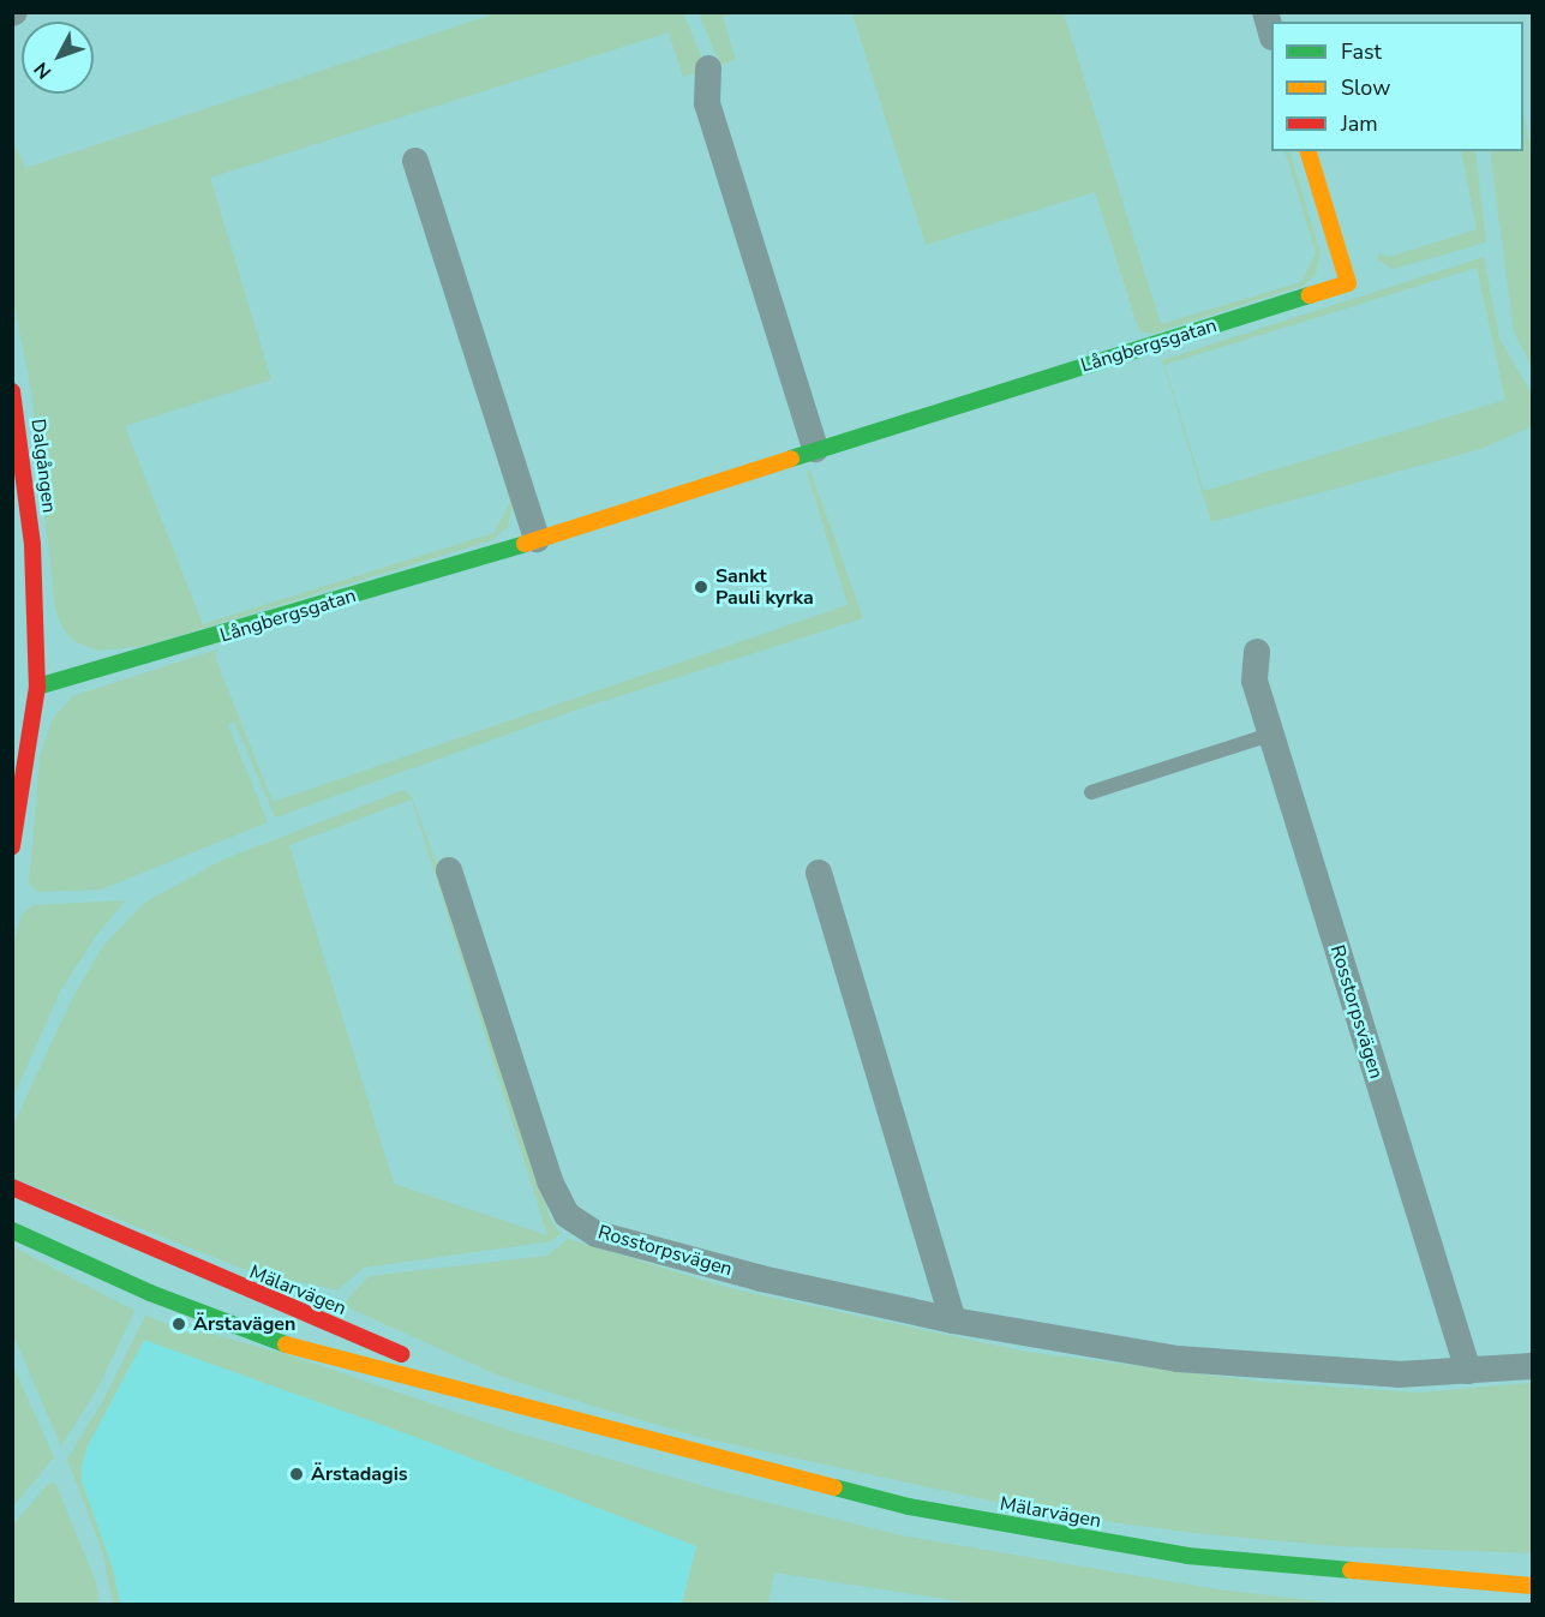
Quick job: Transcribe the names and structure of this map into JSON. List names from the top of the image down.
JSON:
{
  "streets": {
    "main road": ["Långbergsgatan", "Dalgången", "Mälarvägen"],
    "street": ["Rosstorpsvägen"]
  },
  "crossings": [
    ["Långbergsgatan", "Dalgången"]
  ],
  "places": ["Sankt Pauli kyrka", "Ärstavägen", "Ärstadagis"],
  "legend": ["Fast", "Slow", "Jam"],
  "north": "bottom left"
}
